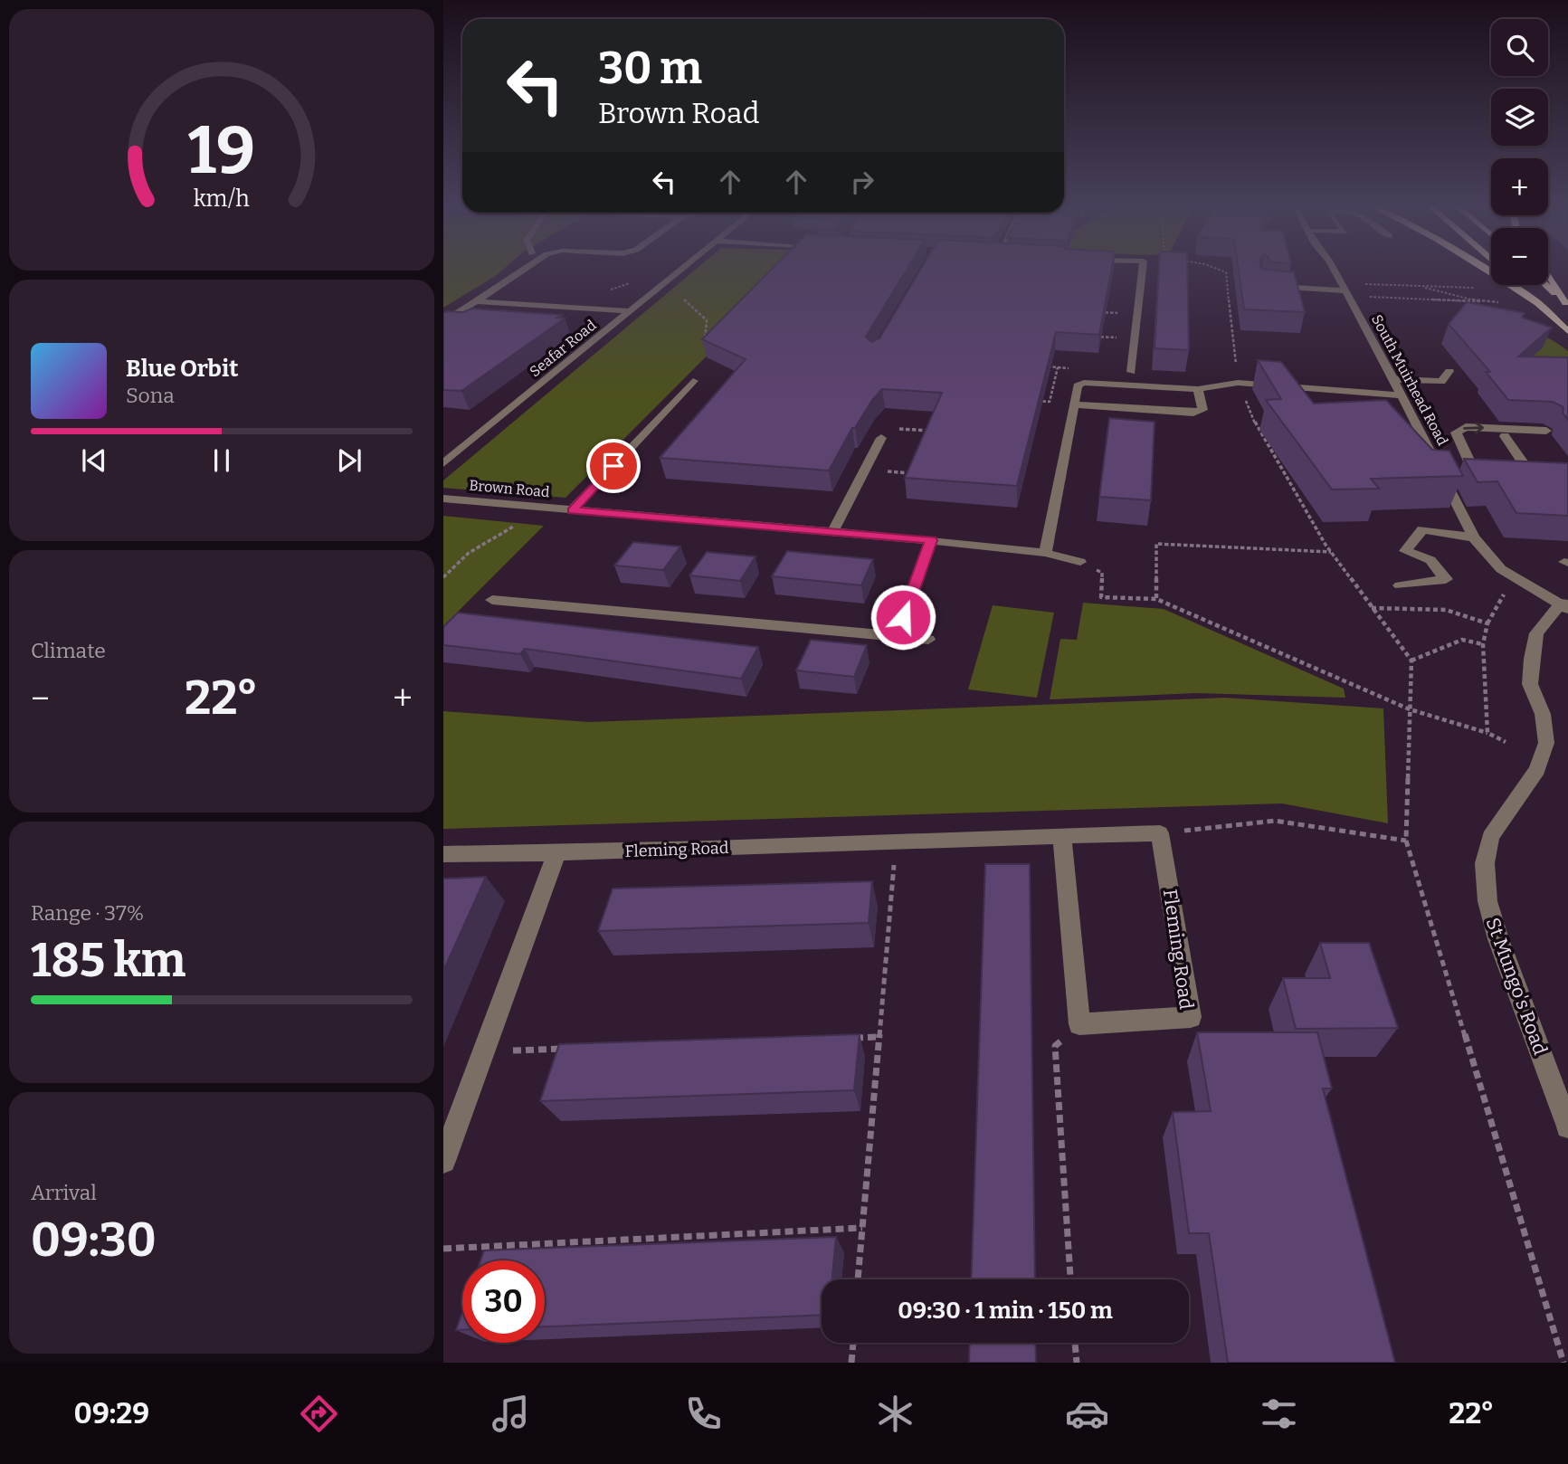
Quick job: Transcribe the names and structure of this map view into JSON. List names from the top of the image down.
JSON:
{
  "streets": {
    "street": [
      "Seafar Road",
      "South Muirhead Road",
      "Brown Road",
      "Fleming Road",
      "St Mungo's Road"
    ]
  },
  "crossings": [
    ["South Muirhead Road", "St Mungo's Road"]
  ],
  "page": {
    "map_buttons": ["+", "−"],
    "turn": ["30 m", "Brown Road"],
    "song": ["Blue Orbit", "Sona"],
    "tile": [
      "Climate",
      ["Range · 37%", "185 km"],
      ["Arrival", "09:30"]
    ],
    "heat": ["−", "22°", "+"],
    "limit": "30",
    "trip": "09:30 · 1 min · 150 m",
    "tabs": ["09:29", "22°"],
    "gauge": ["19", "km/h"]
  }
}
